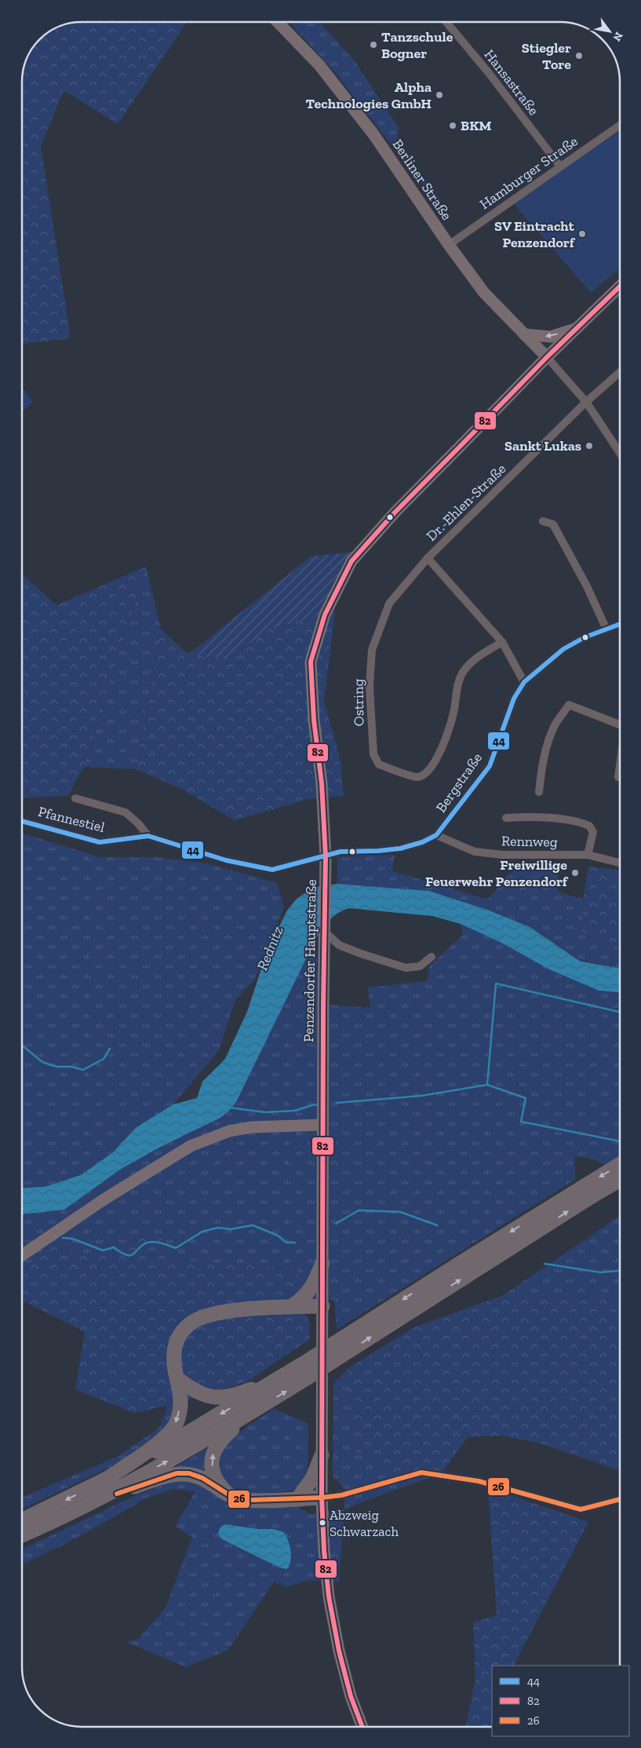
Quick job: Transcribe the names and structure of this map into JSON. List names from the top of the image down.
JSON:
{
  "streets": {
    "main road": ["Berliner Straße", "Penzendorfer Hauptstraße"],
    "street": [
      "Hansastraße",
      "Hamburger Straße",
      "Dr.-Ehlen-Straße",
      "Ostring",
      "Bergstraße",
      "Pfannestiel",
      "Rennweg"
    ]
  },
  "crossings": [
    ["Hansastraße", "Hamburger Straße"],
    ["Hamburger Straße", "Berliner Straße"],
    ["Berliner Straße", "Penzendorfer Hauptstraße"],
    ["Dr.-Ehlen-Straße", "Ostring"],
    ["Bergstraße", "Pfannestiel"],
    ["Bergstraße", "Rennweg"],
    ["Bergstraße", "Penzendorfer Hauptstraße"],
    ["Pfannestiel", "Penzendorfer Hauptstraße"]
  ],
  "water": ["Rednitz"],
  "places": [
    "Tanzschule Bogner",
    "Stiegler Tore",
    "Alpha Technologies GmbH",
    "BKM",
    "SV Eintracht Penzendorf",
    "Sankt Lukas",
    "Freiwillige Feuerwehr Penzendorf",
    "Abzweig Schwarzach"
  ],
  "lines": ["transit line 82", "transit line 44", "transit line 26"],
  "legend": ["44", "82", "26"],
  "north": "bottom right"
}
